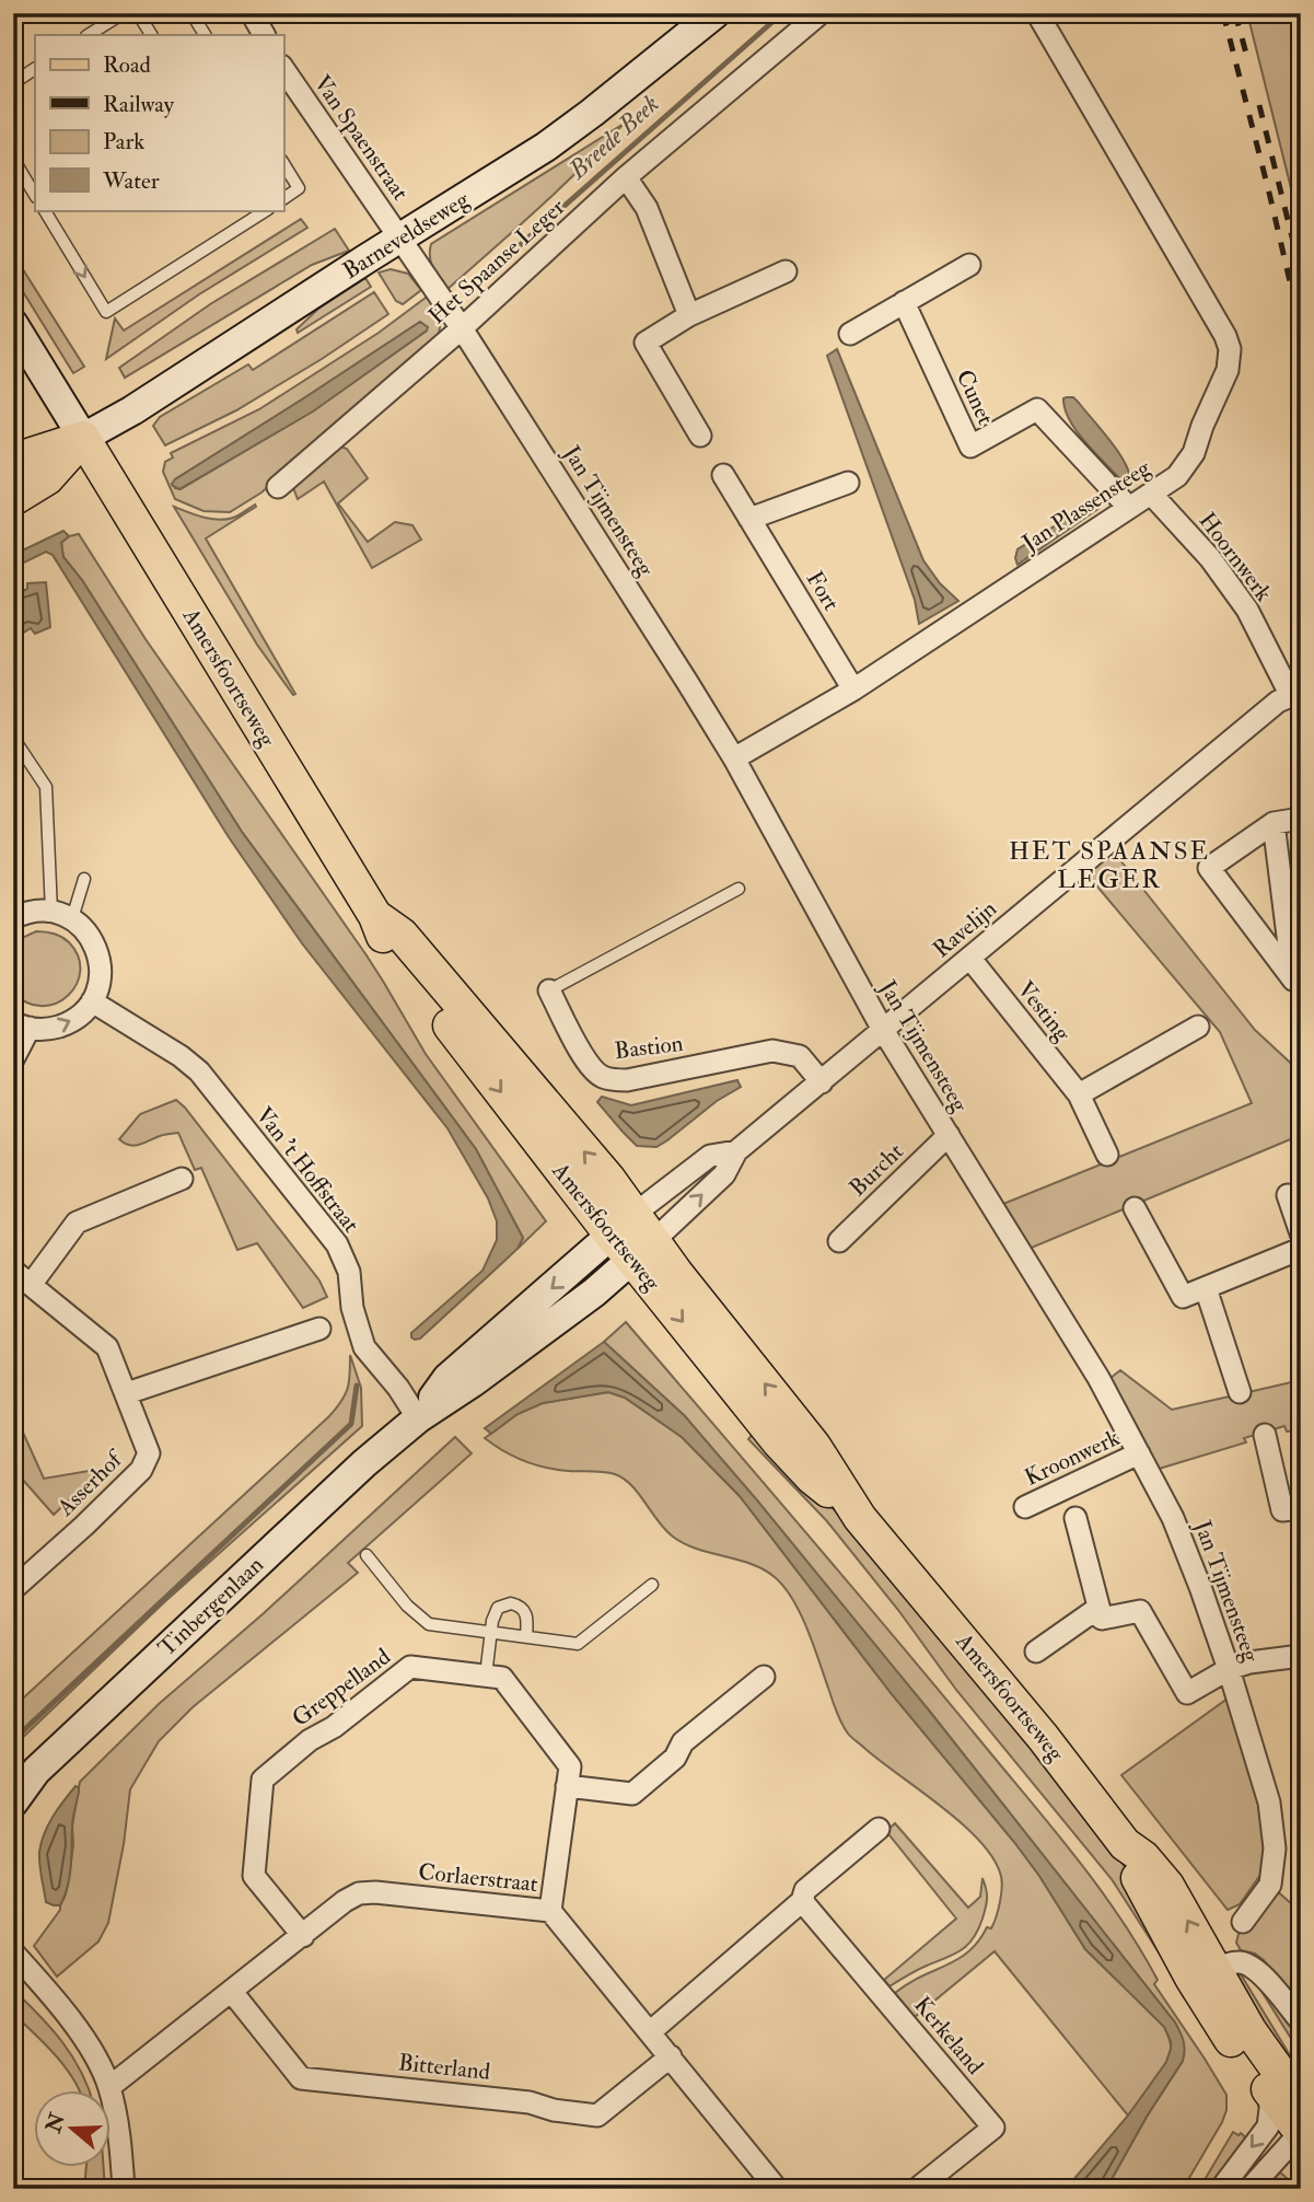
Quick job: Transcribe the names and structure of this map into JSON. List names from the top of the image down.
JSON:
{
  "streets": {
    "main road": ["Amersfoortseweg"],
    "street": [
      "Van Spaenstraat",
      "Barneveldseweg",
      "Het Spaanse Leger",
      "Cunet",
      "Jan Plassensteeg",
      "Jan Tijmensteeg",
      "Hoornwerk",
      "Fort",
      "Ravelijn",
      "Vesting",
      "Bastion",
      "Van 't Hoffstraat",
      "Burcht",
      "Kroonwerk",
      "Asserhof",
      "Tinbergenlaan",
      "Greppelland",
      "Corlaerstraat",
      "Kerkeland",
      "Bitterland"
    ]
  },
  "crossings": [
    ["Van Spaenstraat", "Barneveldseweg"],
    ["Van Spaenstraat", "Jan Tijmensteeg"],
    ["Barneveldseweg", "Jan Tijmensteeg"],
    ["Barneveldseweg", "Amersfoortseweg"],
    ["Het Spaanse Leger", "Jan Tijmensteeg"],
    ["Cunet", "Jan Plassensteeg"],
    ["Jan Plassensteeg", "Jan Tijmensteeg"],
    ["Jan Plassensteeg", "Hoornwerk"],
    ["Jan Plassensteeg", "Fort"],
    ["Jan Tijmensteeg", "Ravelijn"],
    ["Jan Tijmensteeg", "Burcht"],
    ["Jan Tijmensteeg", "Kroonwerk"],
    ["Hoornwerk", "Ravelijn"],
    ["Amersfoortseweg", "Ravelijn"],
    ["Amersfoortseweg", "Tinbergenlaan"],
    ["Ravelijn", "Vesting"],
    ["Ravelijn", "Bastion"],
    ["Ravelijn", "Tinbergenlaan"],
    ["Van 't Hoffstraat", "Tinbergenlaan"],
    ["Greppelland", "Corlaerstraat"],
    ["Corlaerstraat", "Bitterland"]
  ],
  "districts": ["HET SPAANSE LEGER"],
  "water": ["Breede Beek"],
  "legend": [
    "Road",
    "Railway",
    "Park",
    "Water"
  ],
  "north": "left"
}
